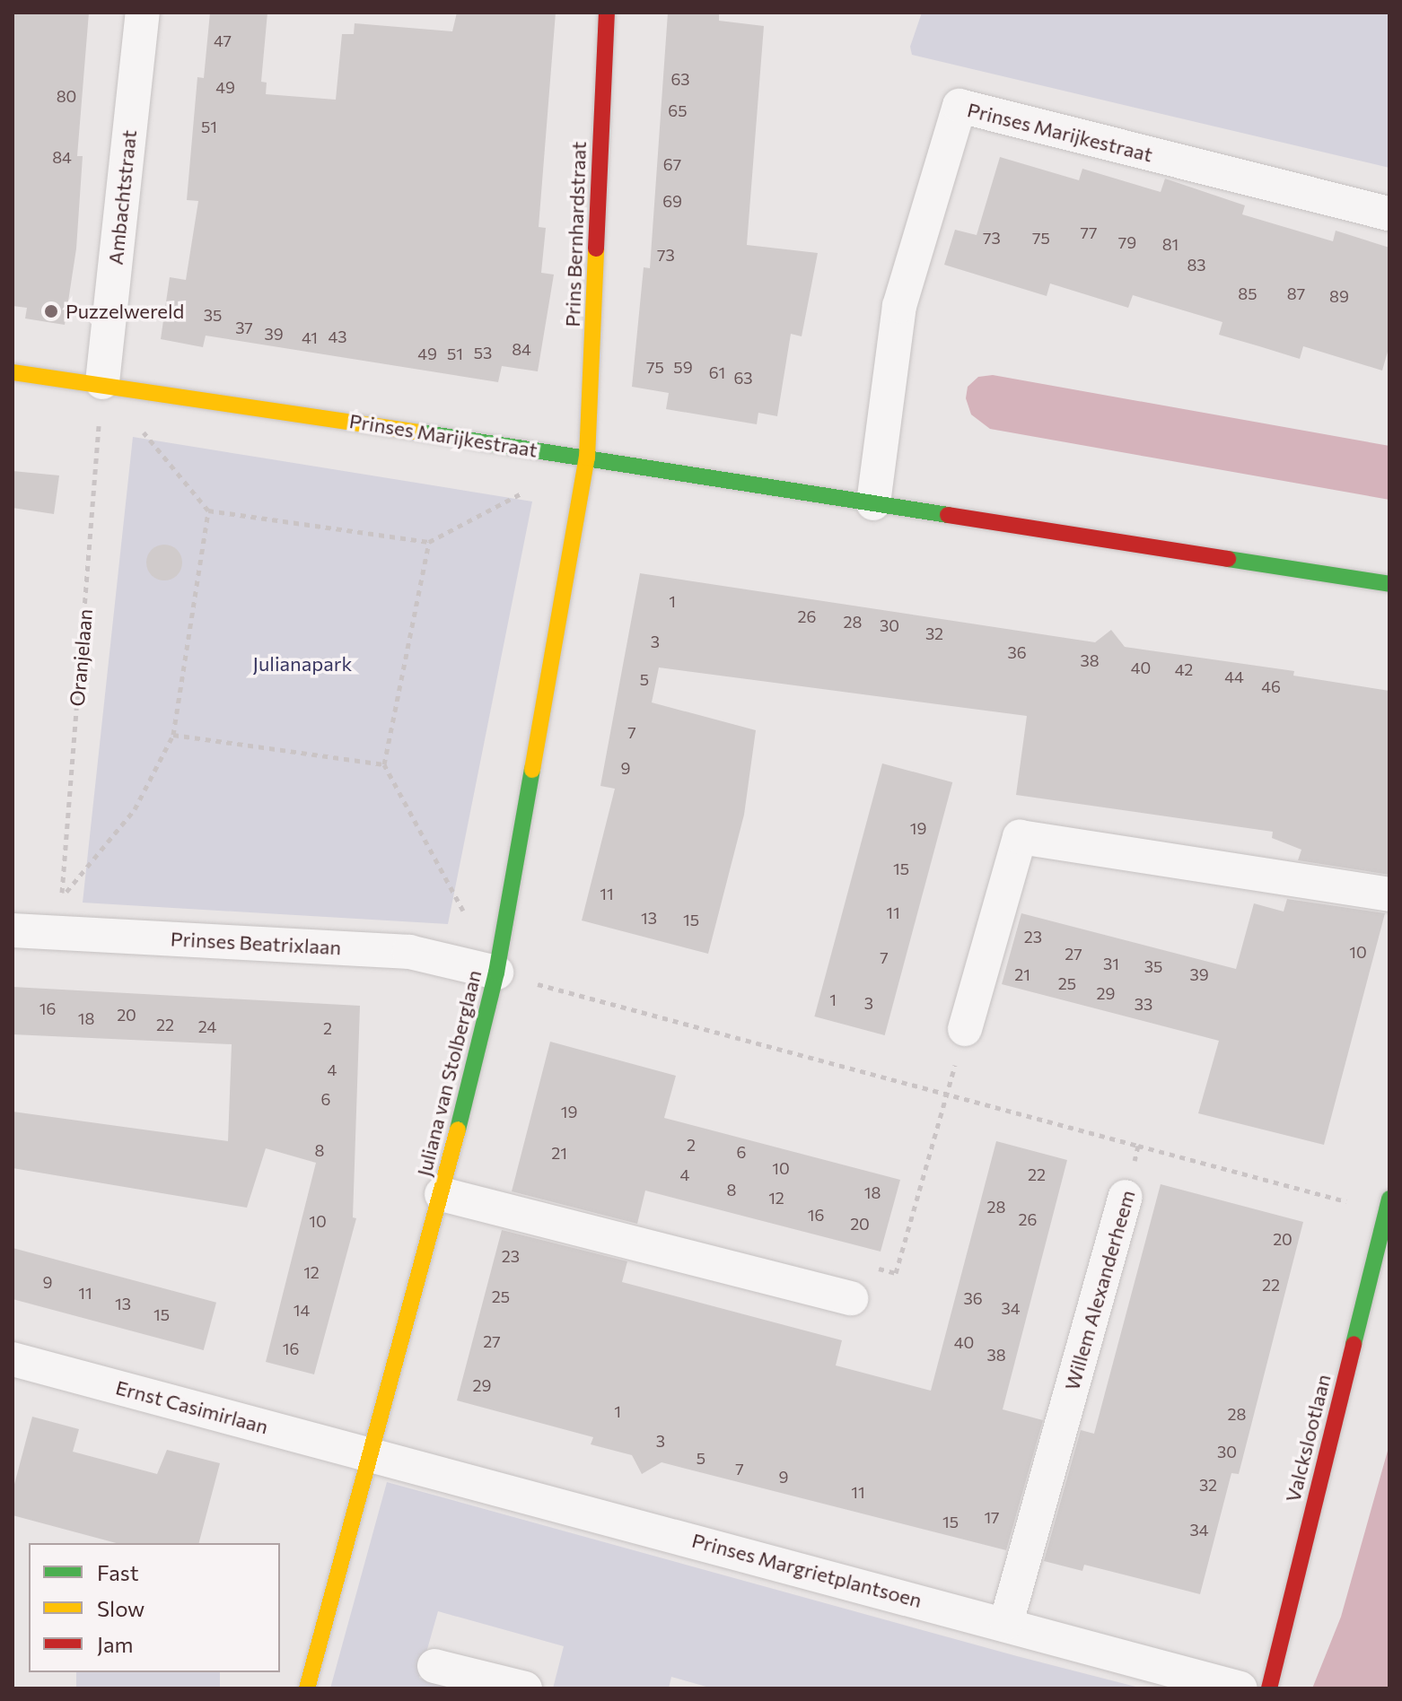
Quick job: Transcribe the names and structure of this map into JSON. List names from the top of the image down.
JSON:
{
  "streets": {
    "street": [
      "Prinses Marijkestraat",
      "Ambachtstraat",
      "Prins Bernhardstraat",
      "Prinses Beatrixlaan",
      "Juliana van Stolberglaan",
      "Willem Alexanderheem",
      "Ernst Casimirlaan",
      "Valckslootlaan",
      "Prinses Margrietplantsoen"
    ],
    "path": ["Oranjelaan"]
  },
  "crossings": [
    ["Prinses Marijkestraat", "Ambachtstraat"],
    ["Prinses Marijkestraat", "Prins Bernhardstraat"],
    ["Prinses Marijkestraat", "Oranjelaan"],
    ["Prinses Marijkestraat", "Juliana van Stolberglaan"],
    ["Ambachtstraat", "Oranjelaan"],
    ["Prins Bernhardstraat", "Juliana van Stolberglaan"],
    ["Prinses Beatrixlaan", "Juliana van Stolberglaan"],
    ["Juliana van Stolberglaan", "Ernst Casimirlaan"],
    ["Juliana van Stolberglaan", "Prinses Margrietplantsoen"],
    ["Willem Alexanderheem", "Prinses Margrietplantsoen"],
    ["Ernst Casimirlaan", "Prinses Margrietplantsoen"]
  ],
  "parks": ["Julianapark"],
  "places": ["Puzzelwereld"],
  "house_numbers": [
    "47",
    "63",
    "49",
    "80",
    "65",
    "51",
    "84",
    "67",
    "69",
    "77",
    "73",
    "75",
    "79",
    "81",
    "73",
    "83",
    "85",
    "87",
    "89",
    "35",
    "37",
    "39",
    "43",
    "41",
    "84",
    "53",
    "49",
    "51",
    "75",
    "59",
    "61",
    "63",
    "1",
    "26",
    "28",
    "30",
    "32",
    "3",
    "36",
    "38",
    "40",
    "42",
    "44",
    "5",
    "46",
    "7",
    "9",
    "19",
    "15",
    "11",
    "11",
    "13",
    "15",
    "23",
    "10",
    "27",
    "7",
    "31",
    "35",
    "21",
    "39",
    "25",
    "29",
    "1",
    "3",
    "33",
    "16",
    "20",
    "18",
    "22",
    "24",
    "2",
    "4",
    "6",
    "19",
    "2",
    "8",
    "6",
    "21",
    "10",
    "4",
    "22",
    "8",
    "18",
    "12",
    "28",
    "16",
    "26",
    "10",
    "20",
    "20",
    "23",
    "12",
    "9",
    "22",
    "11",
    "25",
    "36",
    "13",
    "34",
    "14",
    "15",
    "27",
    "40",
    "16",
    "38",
    "29",
    "1",
    "28",
    "3",
    "30",
    "5",
    "7",
    "9",
    "32",
    "11",
    "17",
    "15",
    "34"
  ],
  "legend": ["Fast", "Slow", "Jam"]
}
